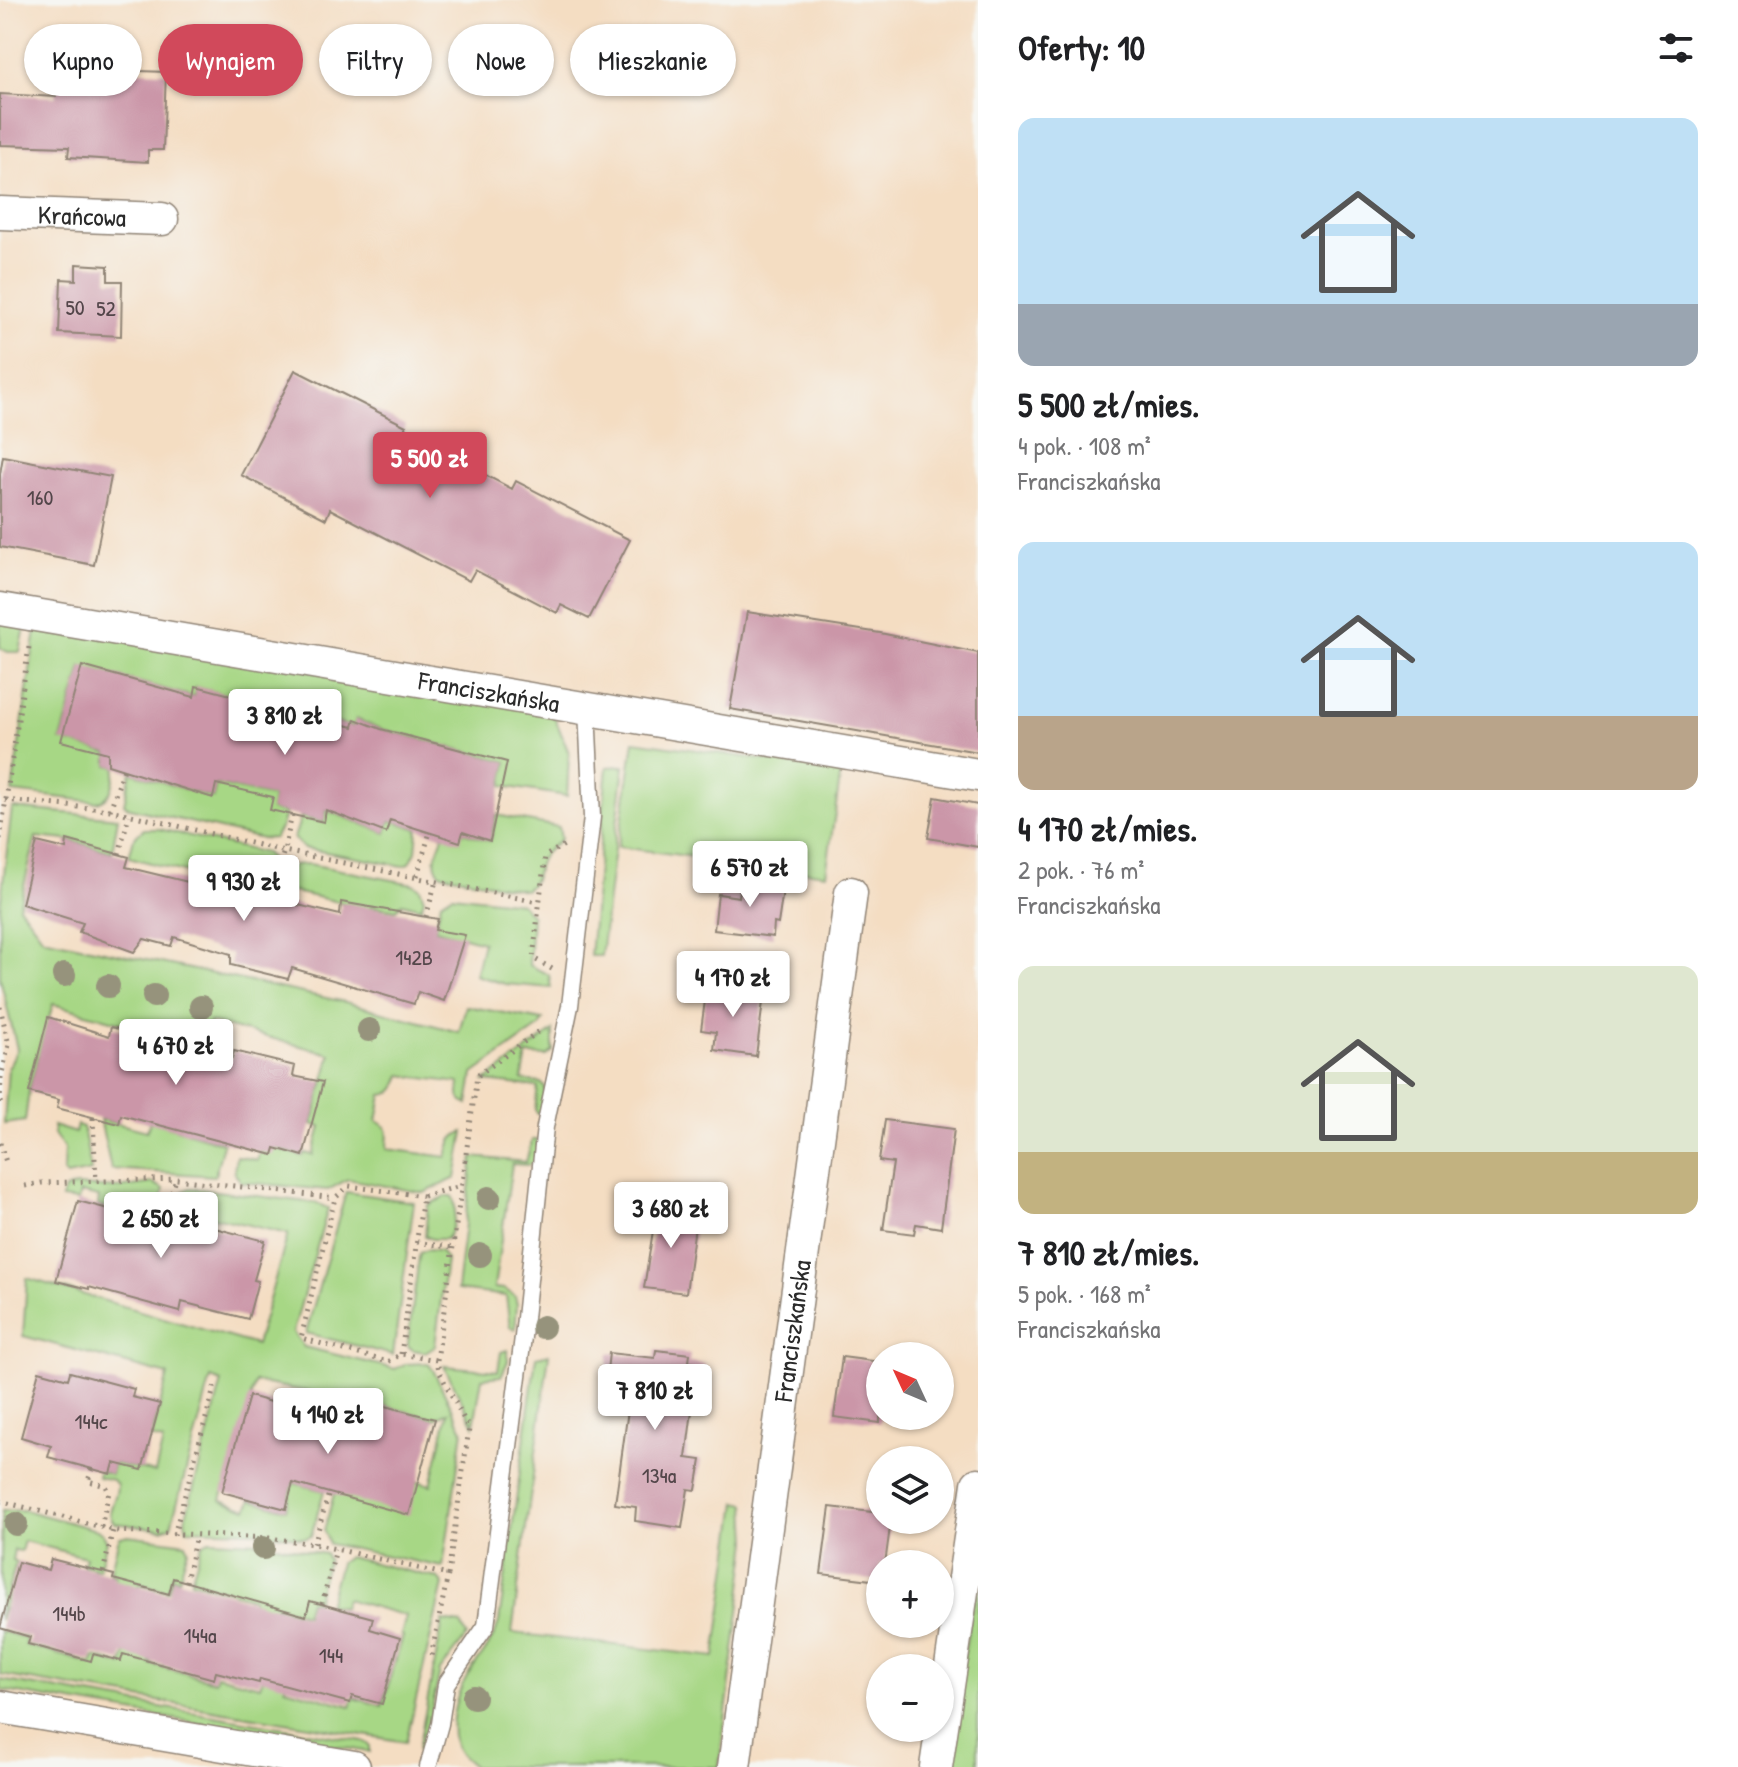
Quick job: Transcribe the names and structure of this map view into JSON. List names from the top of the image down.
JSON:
{
  "streets": {
    "street": ["Krańcowa", "Franciszkańska"]
  },
  "house_numbers": [
    "50",
    "52",
    "160",
    "142B",
    "144c",
    "134a",
    "144b",
    "144a",
    "144"
  ],
  "north": "top left",
  "page": {
    "heading": "Oferty: 10",
    "chip": [
      "Kupno",
      "Wynajem",
      "Filtry",
      "Nowe",
      "Mieszkanie"
    ],
    "list": [
      {
        "name": "5 500 zł/mies.",
        "note": "4 pok. · 108 m² · Franciszkańska"
      },
      {
        "name": "4 170 zł/mies.",
        "note": "2 pok. · 76 m² · Franciszkańska"
      },
      {
        "name": "7 810 zł/mies.",
        "note": "5 pok. · 168 m² · Franciszkańska"
      }
    ],
    "price": [
      "5 500 zł",
      "3 810 zł",
      "6 570 zł",
      "9 930 zł",
      "4 170 zł",
      "4 670 zł",
      "3 680 zł",
      "2 650 zł",
      "7 810 zł",
      "4 140 zł"
    ],
    "map_buttons": ["+", "−"]
  }
}
